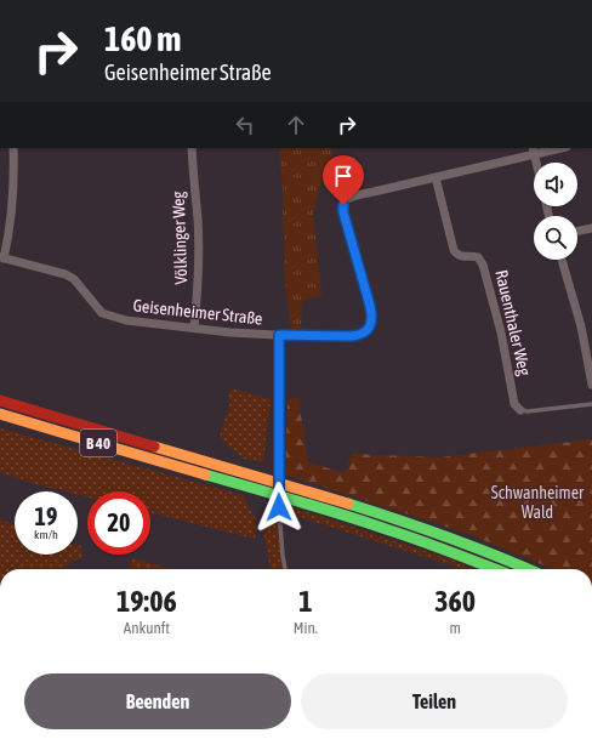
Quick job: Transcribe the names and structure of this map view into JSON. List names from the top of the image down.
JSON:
{
  "streets": {
    "highway": ["B 40"],
    "street": ["Völklinger Weg", "Geisenheimer Straße", "Rauenthaler Weg"]
  },
  "crossings": [
    ["Völklinger Weg", "Geisenheimer Straße"],
    ["Geisenheimer Straße", "Rauenthaler Weg"]
  ],
  "parks": ["Schwanheimer Wald"],
  "page": {
    "turn": ["160 m", "Geisenheimer Straße"],
    "speed": "19 km/h",
    "limit": "20",
    "eta": [
      "19:06",
      "Ankunft",
      "1",
      "Min.",
      "360",
      "m"
    ],
    "buttons": ["Beenden", "Teilen"]
  }
}
